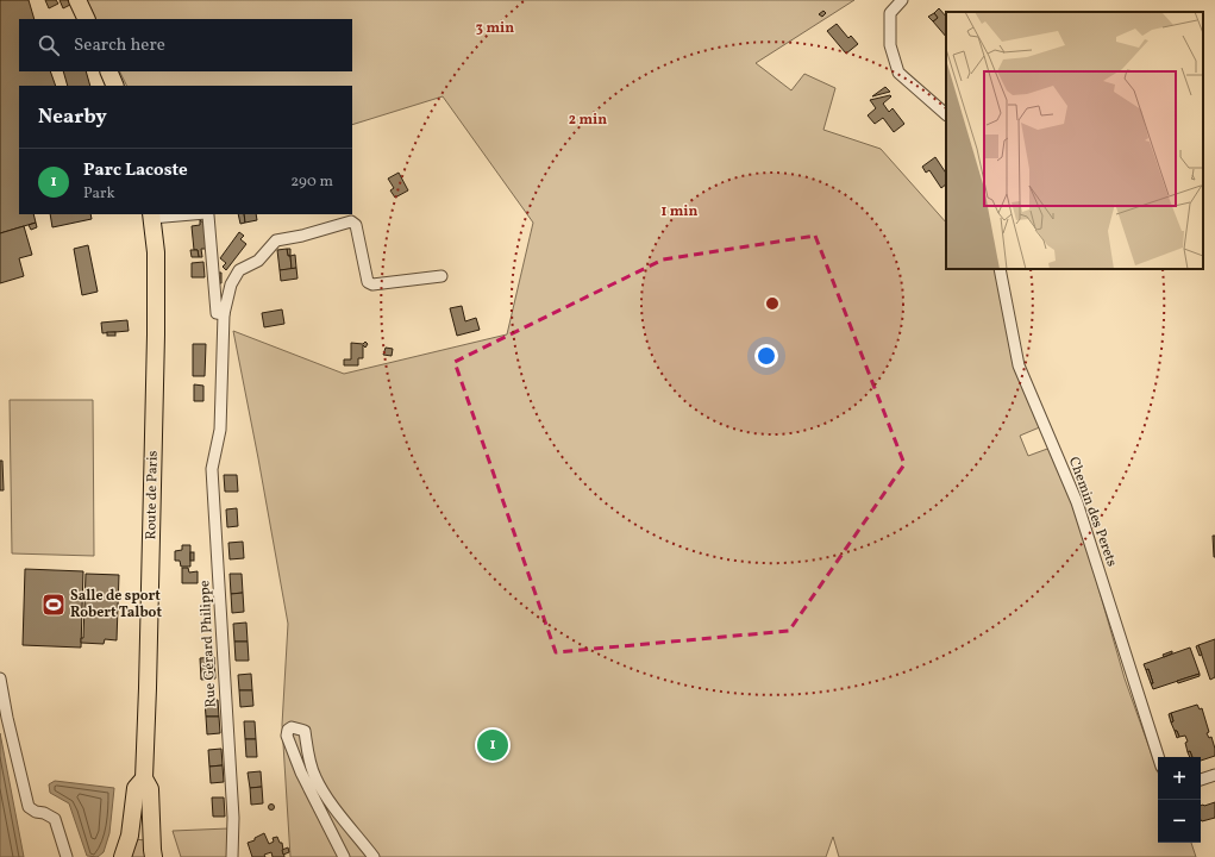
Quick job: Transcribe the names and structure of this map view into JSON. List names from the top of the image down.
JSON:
{
  "streets": {
    "main road": ["Route de Paris"],
    "street": ["Chemin des Perets", "Rue Gérard Philippe"]
  },
  "places": {
    "sports": ["Salle de sport Robert Talbot"]
  },
  "page": {
    "search": "Search here",
    "heading": "Nearby",
    "list": [
      {
        "mark": "1",
        "name": "Parc Lacoste",
        "note": "Park",
        "value": "290 m"
      }
    ],
    "pins": "1",
    "map_buttons": ["+", "−"]
  },
  "rings": ["3 min", "2 min", "1 min"]
}
